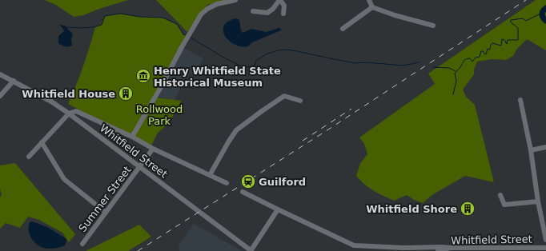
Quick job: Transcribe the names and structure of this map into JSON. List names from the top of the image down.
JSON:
{
  "streets": {
    "street": ["Whitfield Street", "Summer Street"]
  },
  "crossings": [
    ["Whitfield Street", "Summer Street"]
  ],
  "parks": ["Rollwood Park"],
  "places": {
    "museum": ["Henry Whitfield State Historical Museum"],
    "building": ["Whitfield House", "Whitfield Shore"],
    "station": ["Guilford"]
  }
}
